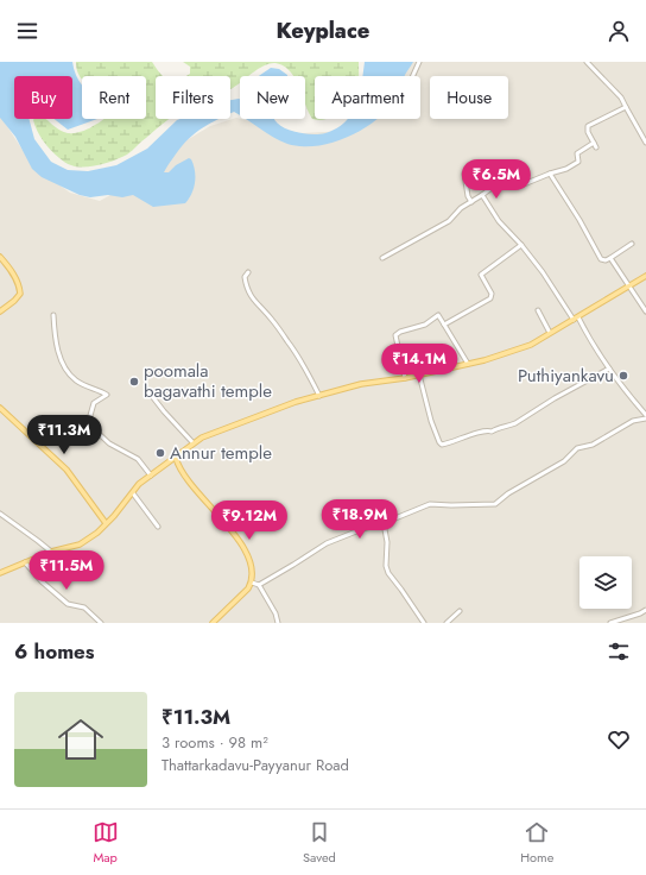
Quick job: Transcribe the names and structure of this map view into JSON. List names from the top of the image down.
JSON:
{
  "places": ["Puthiyankavu", "poomala bagavathi temple", "Annur temple"],
  "page": {
    "header": "Keyplace",
    "chip": [
      "Buy",
      "Rent",
      "Filters",
      "New",
      "Apartment",
      "House"
    ],
    "price": [
      "₹6.5M",
      "₹14.1M",
      "₹11.3M",
      "₹18.9M",
      "₹9.12M",
      "₹11.5M"
    ],
    "heading": "6 homes",
    "list": [
      {
        "name": "₹11.3M",
        "note": "3 rooms · 98 m² · Thattarkadavu-Payyanur Road"
      }
    ],
    "tabs": ["Map", "Saved", "Home"]
  }
}
